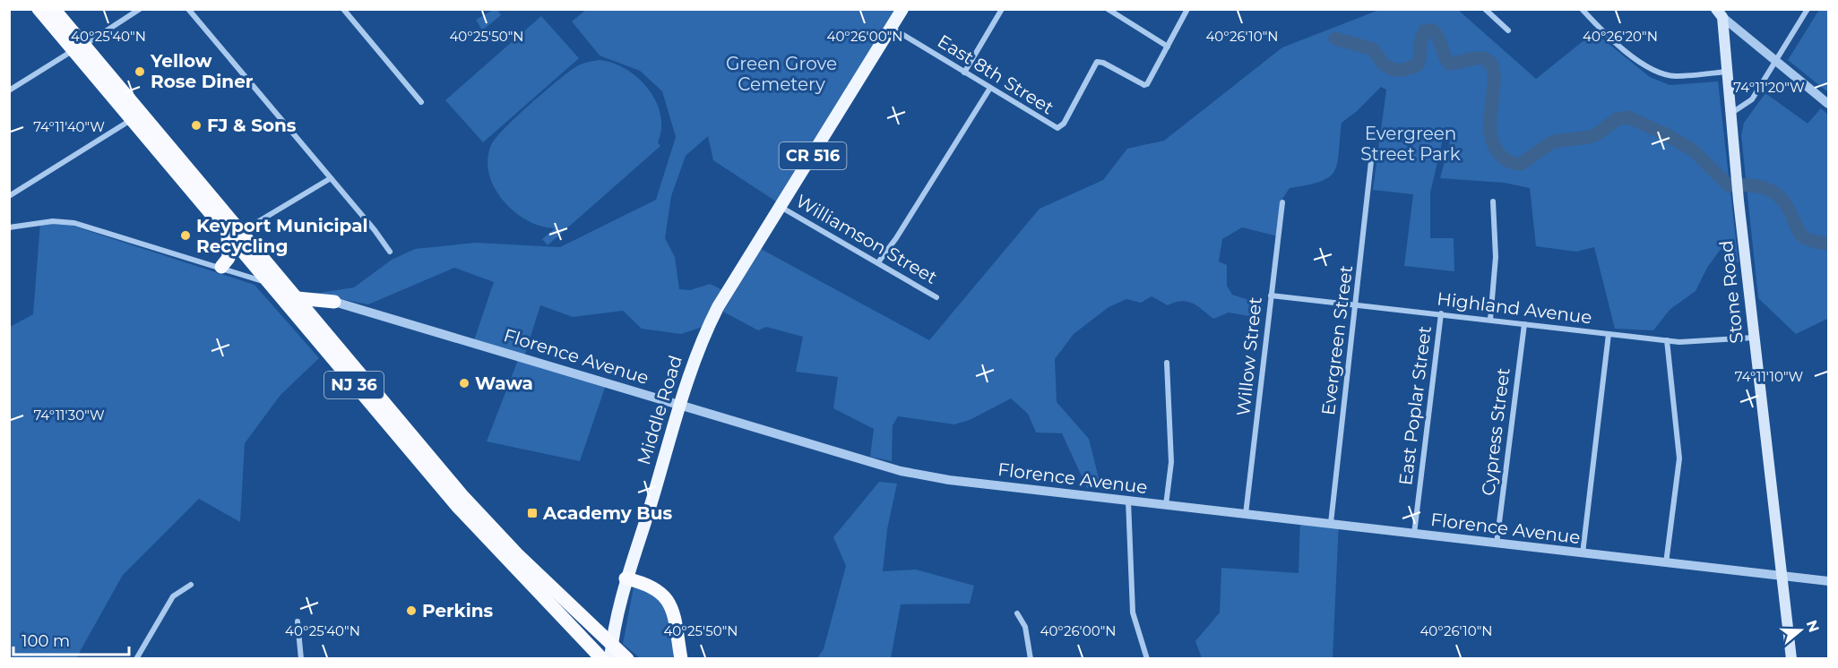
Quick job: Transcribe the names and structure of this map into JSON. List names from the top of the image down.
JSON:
{
  "streets": {
    "highway": ["NJ 36"],
    "main road": ["CR 516", "Stone Road", "Middle Road"],
    "street": [
      "East 8th Street",
      "Williamson Street",
      "Highland Avenue",
      "Evergreen Street",
      "Florence Avenue",
      "Willow Street",
      "East Poplar Street",
      "Cypress Street"
    ]
  },
  "crossings": [
    ["East 8th Street", "CR 516"],
    ["CR 516", "Williamson Street"],
    ["CR 516", "Middle Road"],
    ["Williamson Street", "Middle Road"],
    ["Stone Road", "Highland Avenue"],
    ["Stone Road", "Florence Avenue"],
    ["Highland Avenue", "Evergreen Street"],
    ["Highland Avenue", "Willow Street"],
    ["Highland Avenue", "East Poplar Street"],
    ["Highland Avenue", "Cypress Street"],
    ["Evergreen Street", "Florence Avenue"],
    ["Florence Avenue", "Willow Street"],
    ["Florence Avenue", "East Poplar Street"],
    ["Florence Avenue", "Middle Road"],
    ["Florence Avenue", "Cypress Street"],
    ["NJ 36", "Middle Road"]
  ],
  "parks": ["Green Grove Cemetery", "Evergreen Street Park"],
  "places": {
    "other": [
      "Yellow Rose Diner",
      "FJ & Sons",
      "Keyport Municipal Recycling",
      "Wawa",
      "Perkins"
    ],
    "transit": ["Academy Bus"]
  },
  "scale_bar": "100 m",
  "north": "right",
  "coordinates": [
    "40°25'40\"N",
    "40°26'00\"N",
    "40°26'10\"N",
    "40°25'50\"N",
    "40°26'20\"N",
    "74°11'20\"W",
    "74°11'40\"W",
    "74°11'10\"W",
    "74°11'30\"W"
  ]
}
